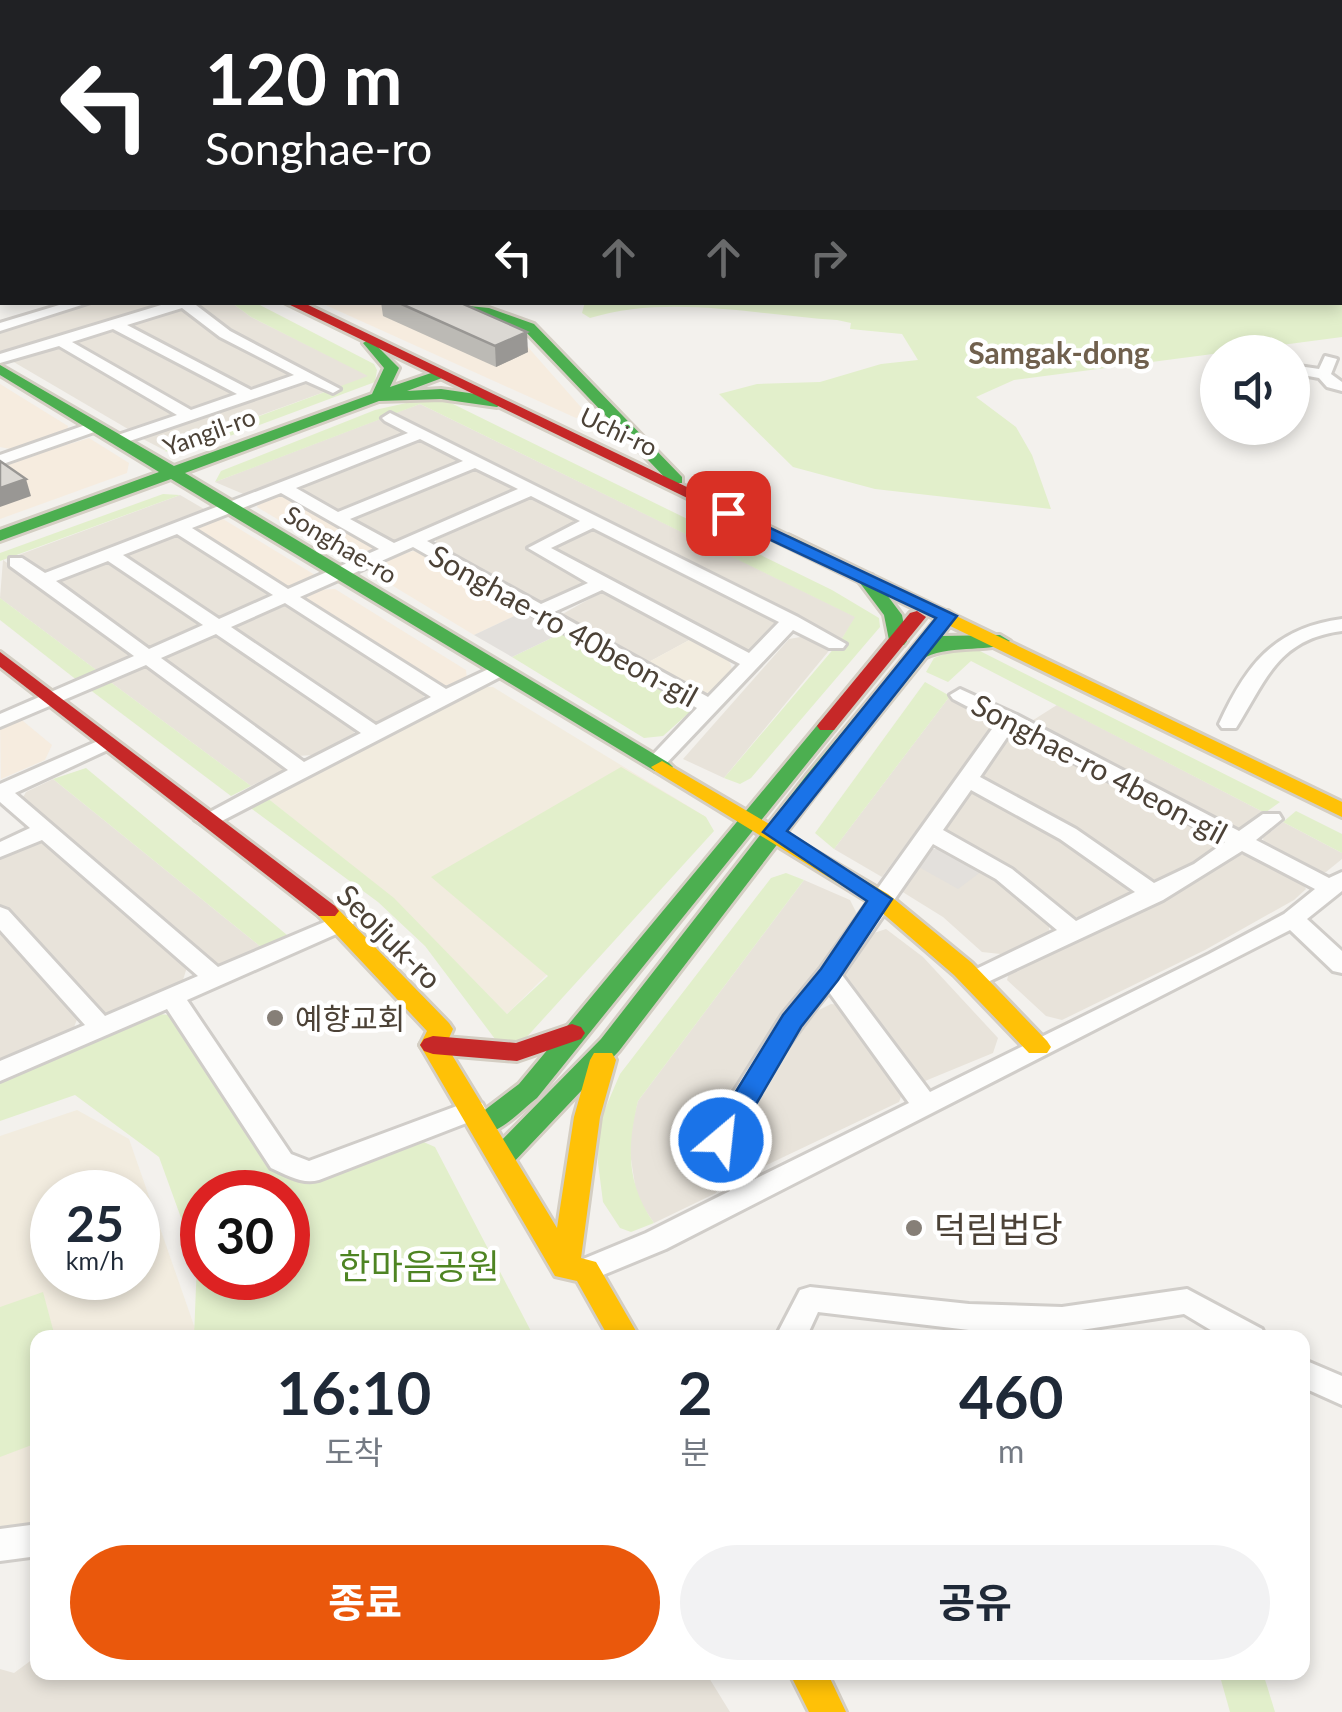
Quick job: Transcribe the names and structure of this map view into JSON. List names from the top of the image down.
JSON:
{
  "streets": {
    "street": [
      "Yangil-ro",
      "Uchi-ro",
      "Songhae-ro",
      "Songhae-ro 40beon-gil",
      "Songhae-ro 4beon-gil",
      "Seoljuk-ro"
    ]
  },
  "crossings": [
    ["Yangil-ro", "Uchi-ro"],
    ["Yangil-ro", "Songhae-ro"],
    ["Songhae-ro", "Songhae-ro 40beon-gil"],
    ["Songhae-ro", "Songhae-ro 4beon-gil"],
    ["Songhae-ro 40beon-gil", "Seoljuk-ro"]
  ],
  "districts": ["Samgak-dong"],
  "parks": ["한마음공원"],
  "places": ["예향교회", "덕림법당"],
  "page": {
    "turn": ["120 m", "Songhae-ro"],
    "speed": "25 km/h",
    "limit": "30",
    "eta": [
      "16:10",
      "도착",
      "2",
      "분",
      "460",
      "m"
    ],
    "buttons": ["종료", "공유"]
  }
}
